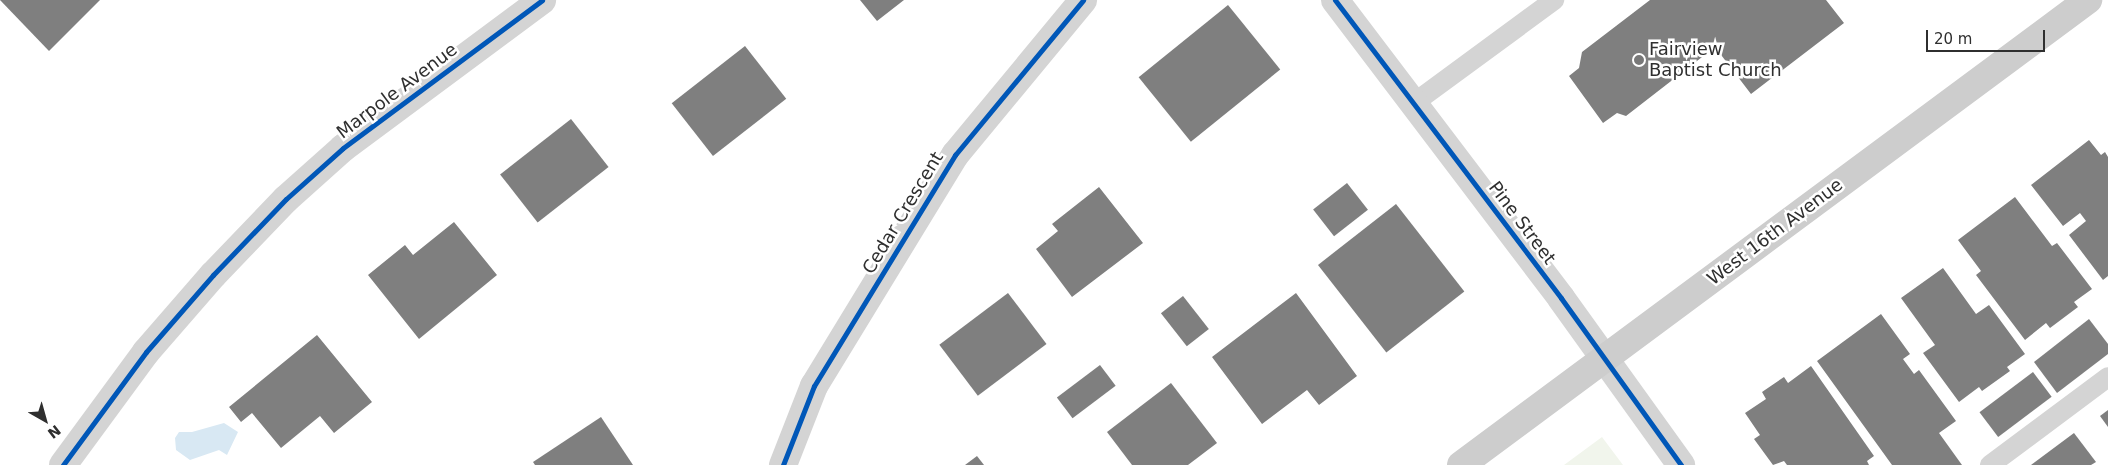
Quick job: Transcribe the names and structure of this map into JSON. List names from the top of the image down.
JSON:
{
  "streets": {
    "main road": ["West 16th Avenue"],
    "street": ["Marpole Avenue", "Cedar Crescent", "Pine Street"]
  },
  "crossings": [
    ["Pine Street", "West 16th Avenue"]
  ],
  "places": ["Fairview Baptist Church"],
  "scale_bar": "20 m",
  "north": "bottom right"
}
